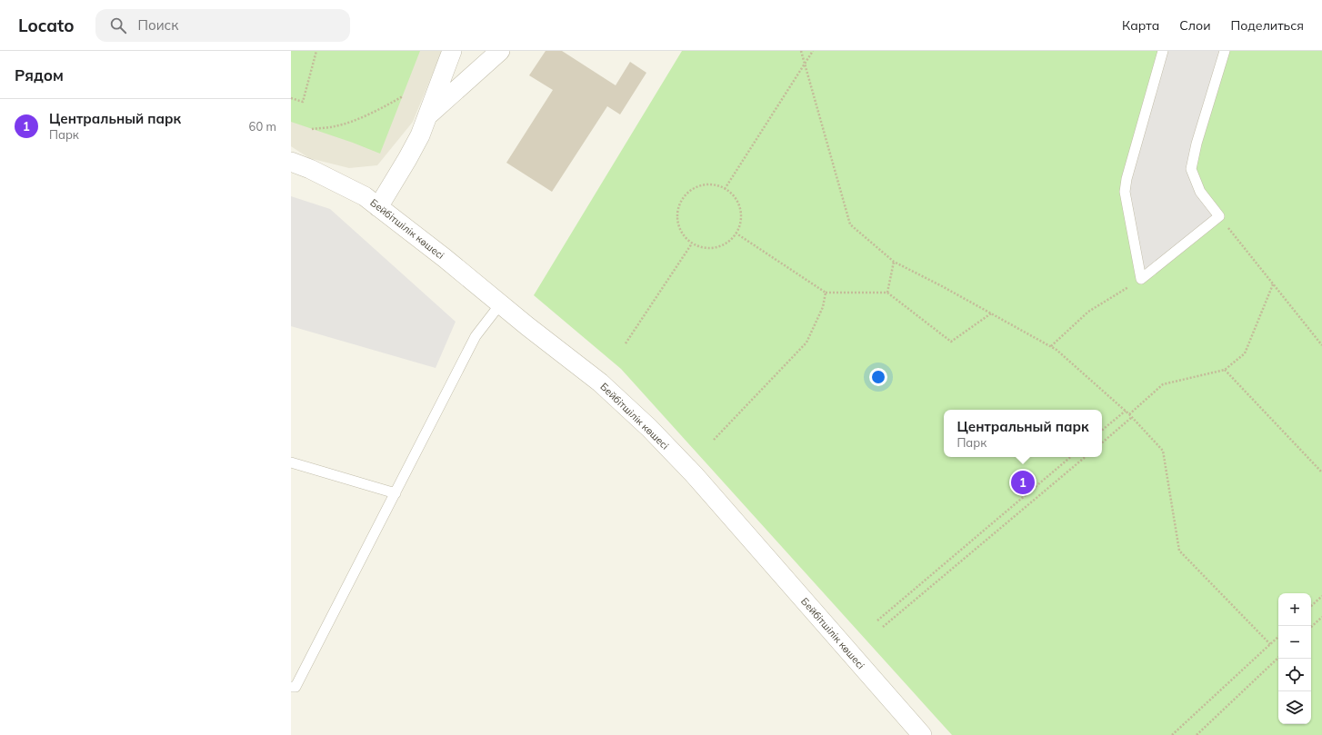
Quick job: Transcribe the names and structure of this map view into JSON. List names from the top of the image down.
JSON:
{
  "streets": {
    "street": ["Бейбітшілік көшесі"]
  },
  "page": {
    "header": "Locato",
    "search": "Поиск",
    "nav": ["Карта", "Слои", "Поделиться"],
    "heading": "Рядом",
    "list": [
      {
        "mark": "1",
        "name": "Центральный парк",
        "note": "Парк",
        "value": "60 m"
      }
    ],
    "popup": ["Центральный парк", "Парк"],
    "pins": "1",
    "map_buttons": ["+", "−"]
  }
}
